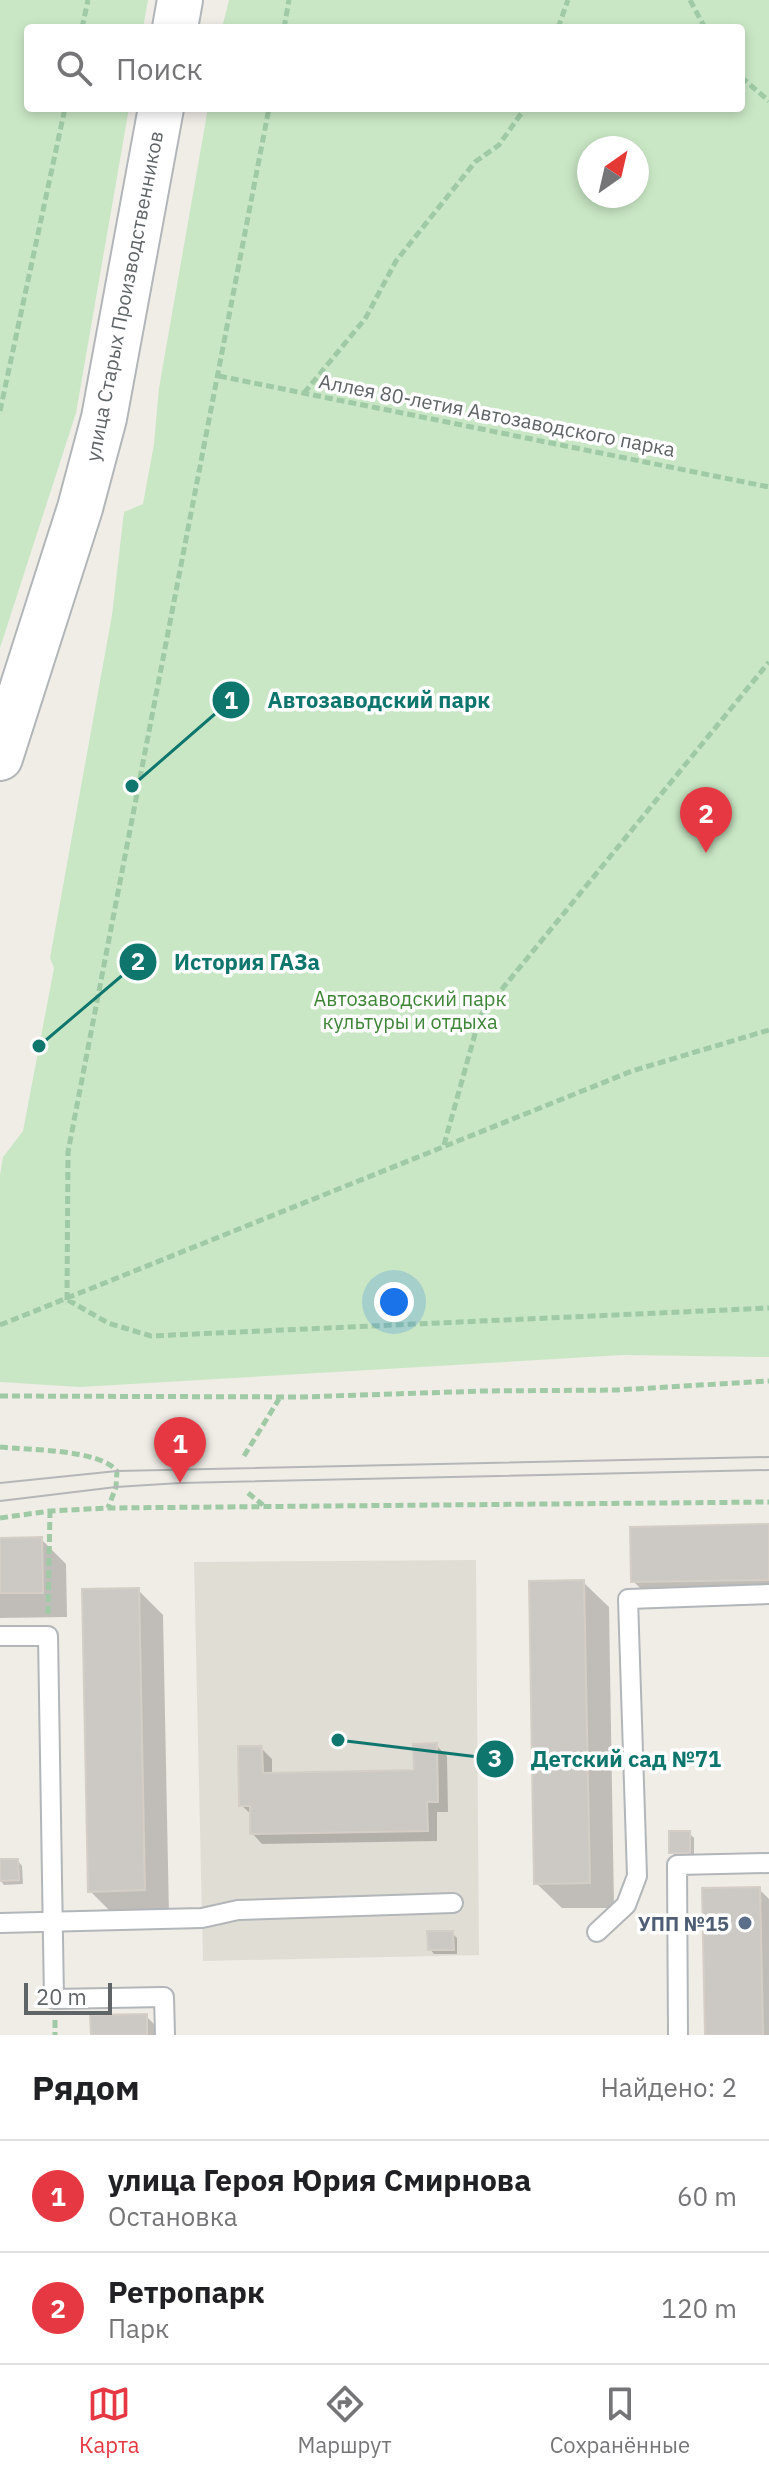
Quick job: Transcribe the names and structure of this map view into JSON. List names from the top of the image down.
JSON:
{
  "streets": {
    "street": ["улица Старых Производственников"],
    "path": ["Аллея 80-летия Автозаводского парка"]
  },
  "parks": ["Автозаводский парк культуры и отдыха"],
  "places": [
    "Автозаводский парк",
    "История ГАЗа",
    "Детский сад №71",
    "УПП №15"
  ],
  "scale_bar": "20 m",
  "north": "top right",
  "page": {
    "search": "Поиск",
    "pins": ["2", "1"],
    "scale": "20 m",
    "heading": ["Рядом", "Найдено: 2"],
    "list": [
      {
        "mark": "1",
        "name": "улица Героя Юрия Смирнова",
        "note": "Остановка",
        "value": "60 m"
      },
      {
        "mark": "2",
        "name": "Ретропарк",
        "note": "Парк",
        "value": "120 m"
      }
    ],
    "nav": ["Карта", "Маршрут", "Сохранённые"]
  }
}
